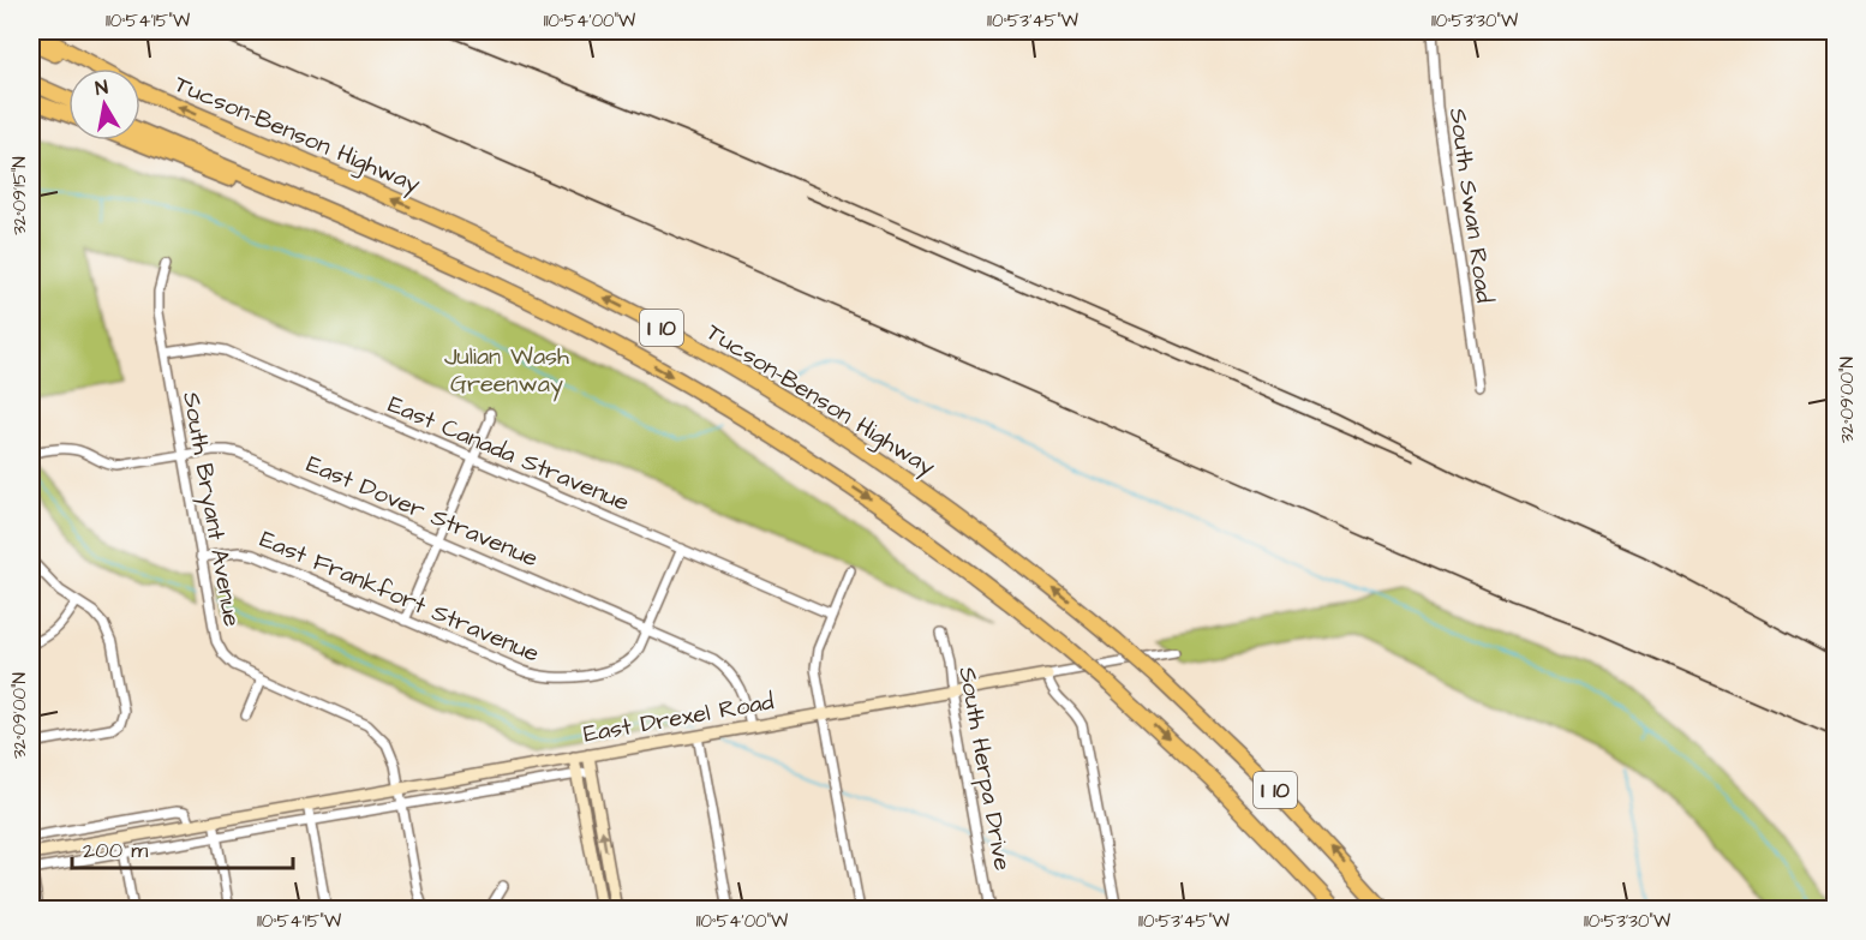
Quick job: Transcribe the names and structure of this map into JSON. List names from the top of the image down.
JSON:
{
  "streets": {
    "highway": ["Tucson–Benson Highway", "I 10"],
    "street": [
      "South Swan Road",
      "East Canada Stravenue",
      "South Bryant Avenue",
      "East Dover Stravenue",
      "East Frankfort Stravenue",
      "East Drexel Road",
      "South Herpa Drive"
    ]
  },
  "crossings": [
    ["East Canada Stravenue", "South Bryant Avenue"],
    ["East Canada Stravenue", "East Frankfort Stravenue"],
    ["South Bryant Avenue", "East Dover Stravenue"],
    ["South Bryant Avenue", "East Frankfort Stravenue"],
    ["South Bryant Avenue", "East Drexel Road"],
    ["East Dover Stravenue", "East Frankfort Stravenue"],
    ["East Dover Stravenue", "East Drexel Road"],
    ["East Drexel Road", "South Herpa Drive"]
  ],
  "parks": ["Julian Wash Greenway"],
  "scale_bar": "200 m",
  "north": "top",
  "coordinates": [
    "110°54'15\"W",
    "110°54'00\"W",
    "110°53'45\"W",
    "110°53'30\"W",
    "32°09'15\"N",
    "32°09'00\"N"
  ]
}
